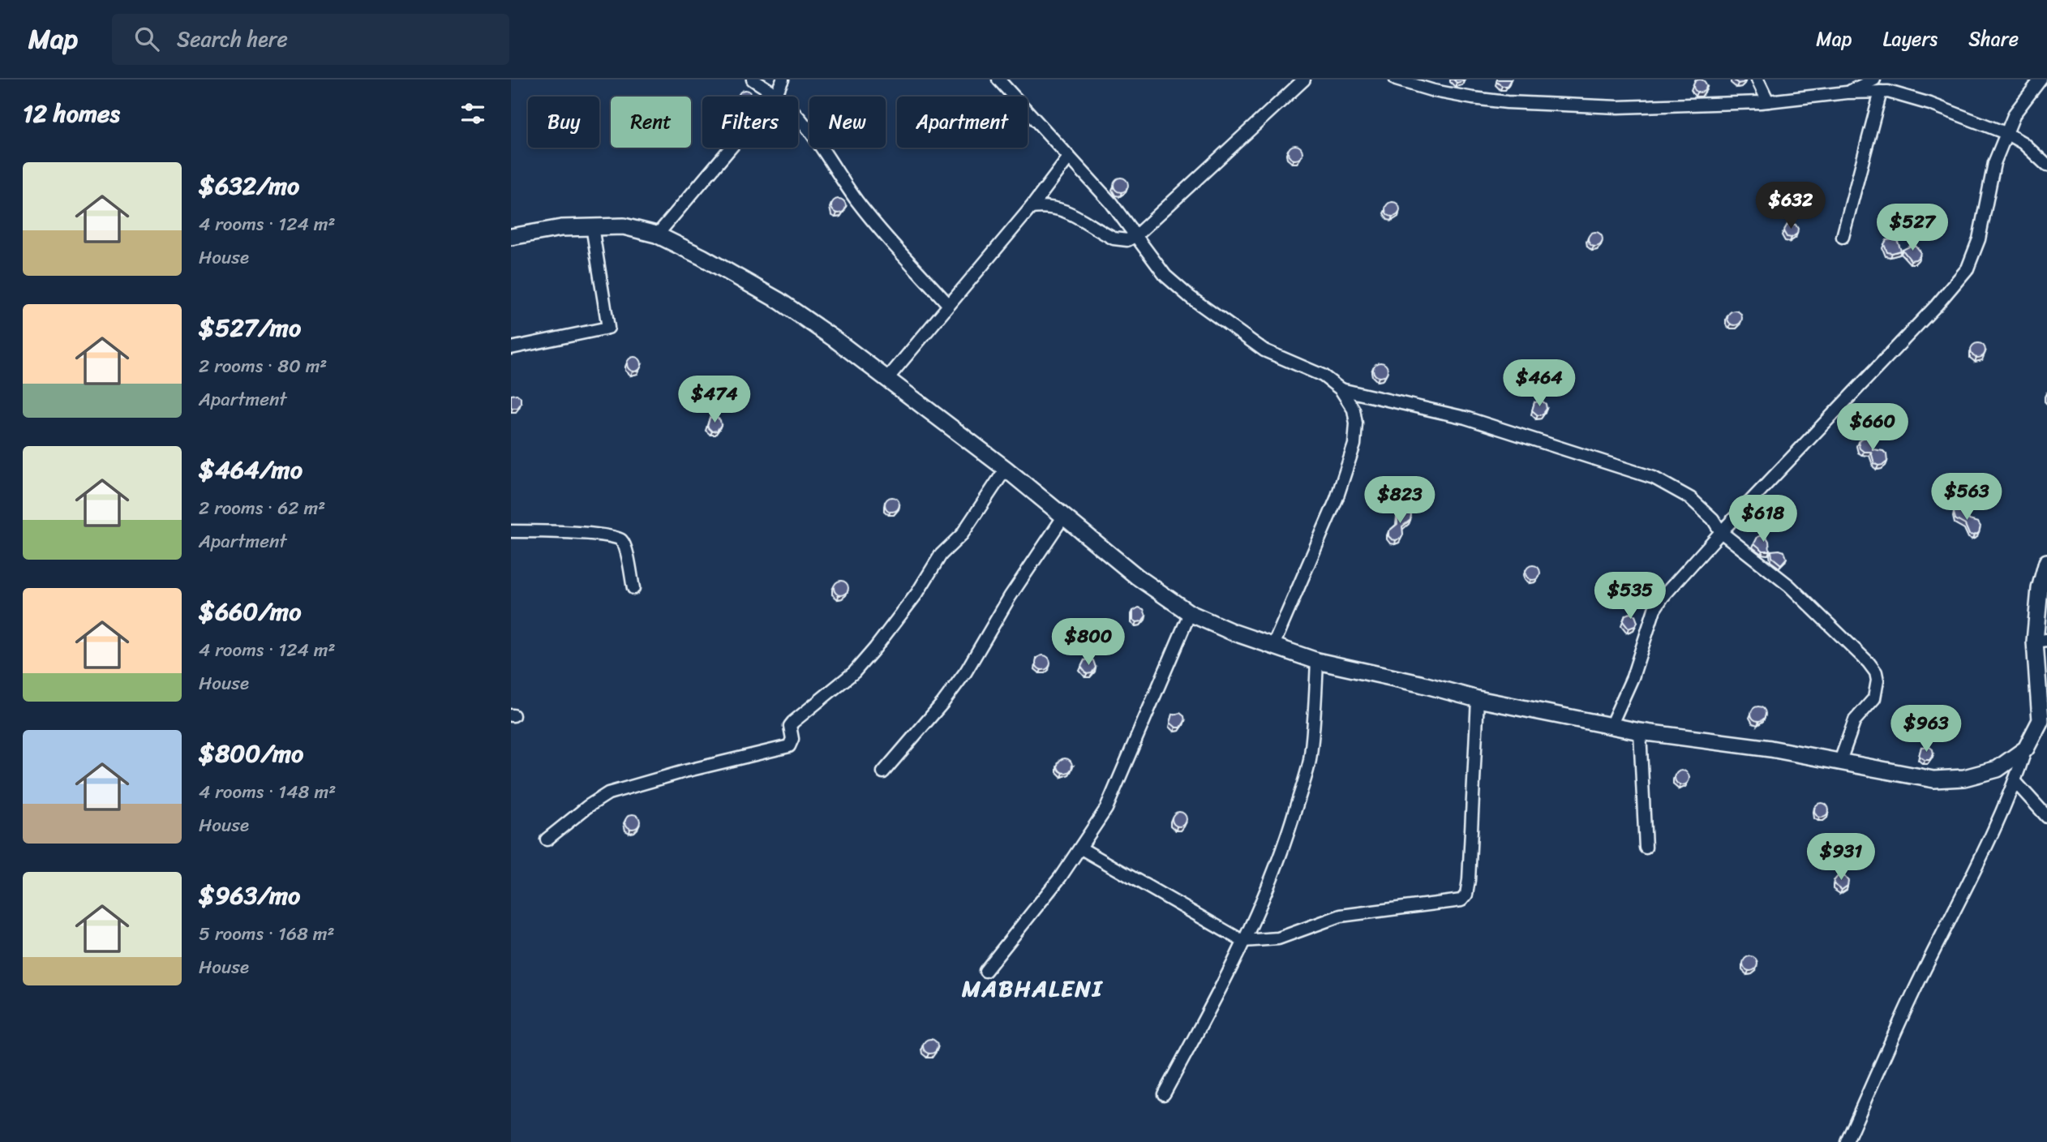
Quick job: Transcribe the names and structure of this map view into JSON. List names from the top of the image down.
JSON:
{
  "districts": ["MABHALENI"],
  "page": {
    "header": "Map",
    "search": "Search here",
    "nav": ["Map", "Layers", "Share"],
    "heading": "12 homes",
    "chip": [
      "Buy",
      "Rent",
      "Filters",
      "New",
      "Apartment"
    ],
    "list": [
      {
        "name": "$632/mo",
        "note": "4 rooms · 124 m² · House"
      },
      {
        "name": "$527/mo",
        "note": "2 rooms · 80 m² · Apartment"
      },
      {
        "name": "$464/mo",
        "note": "2 rooms · 62 m² · Apartment"
      },
      {
        "name": "$660/mo",
        "note": "4 rooms · 124 m² · House"
      },
      {
        "name": "$800/mo",
        "note": "4 rooms · 148 m² · House"
      },
      {
        "name": "$963/mo",
        "note": "5 rooms · 168 m² · House"
      }
    ],
    "price": [
      "$632",
      "$527",
      "$464",
      "$474",
      "$660",
      "$563",
      "$823",
      "$618",
      "$535",
      "$800",
      "$963",
      "$931"
    ]
  }
}
